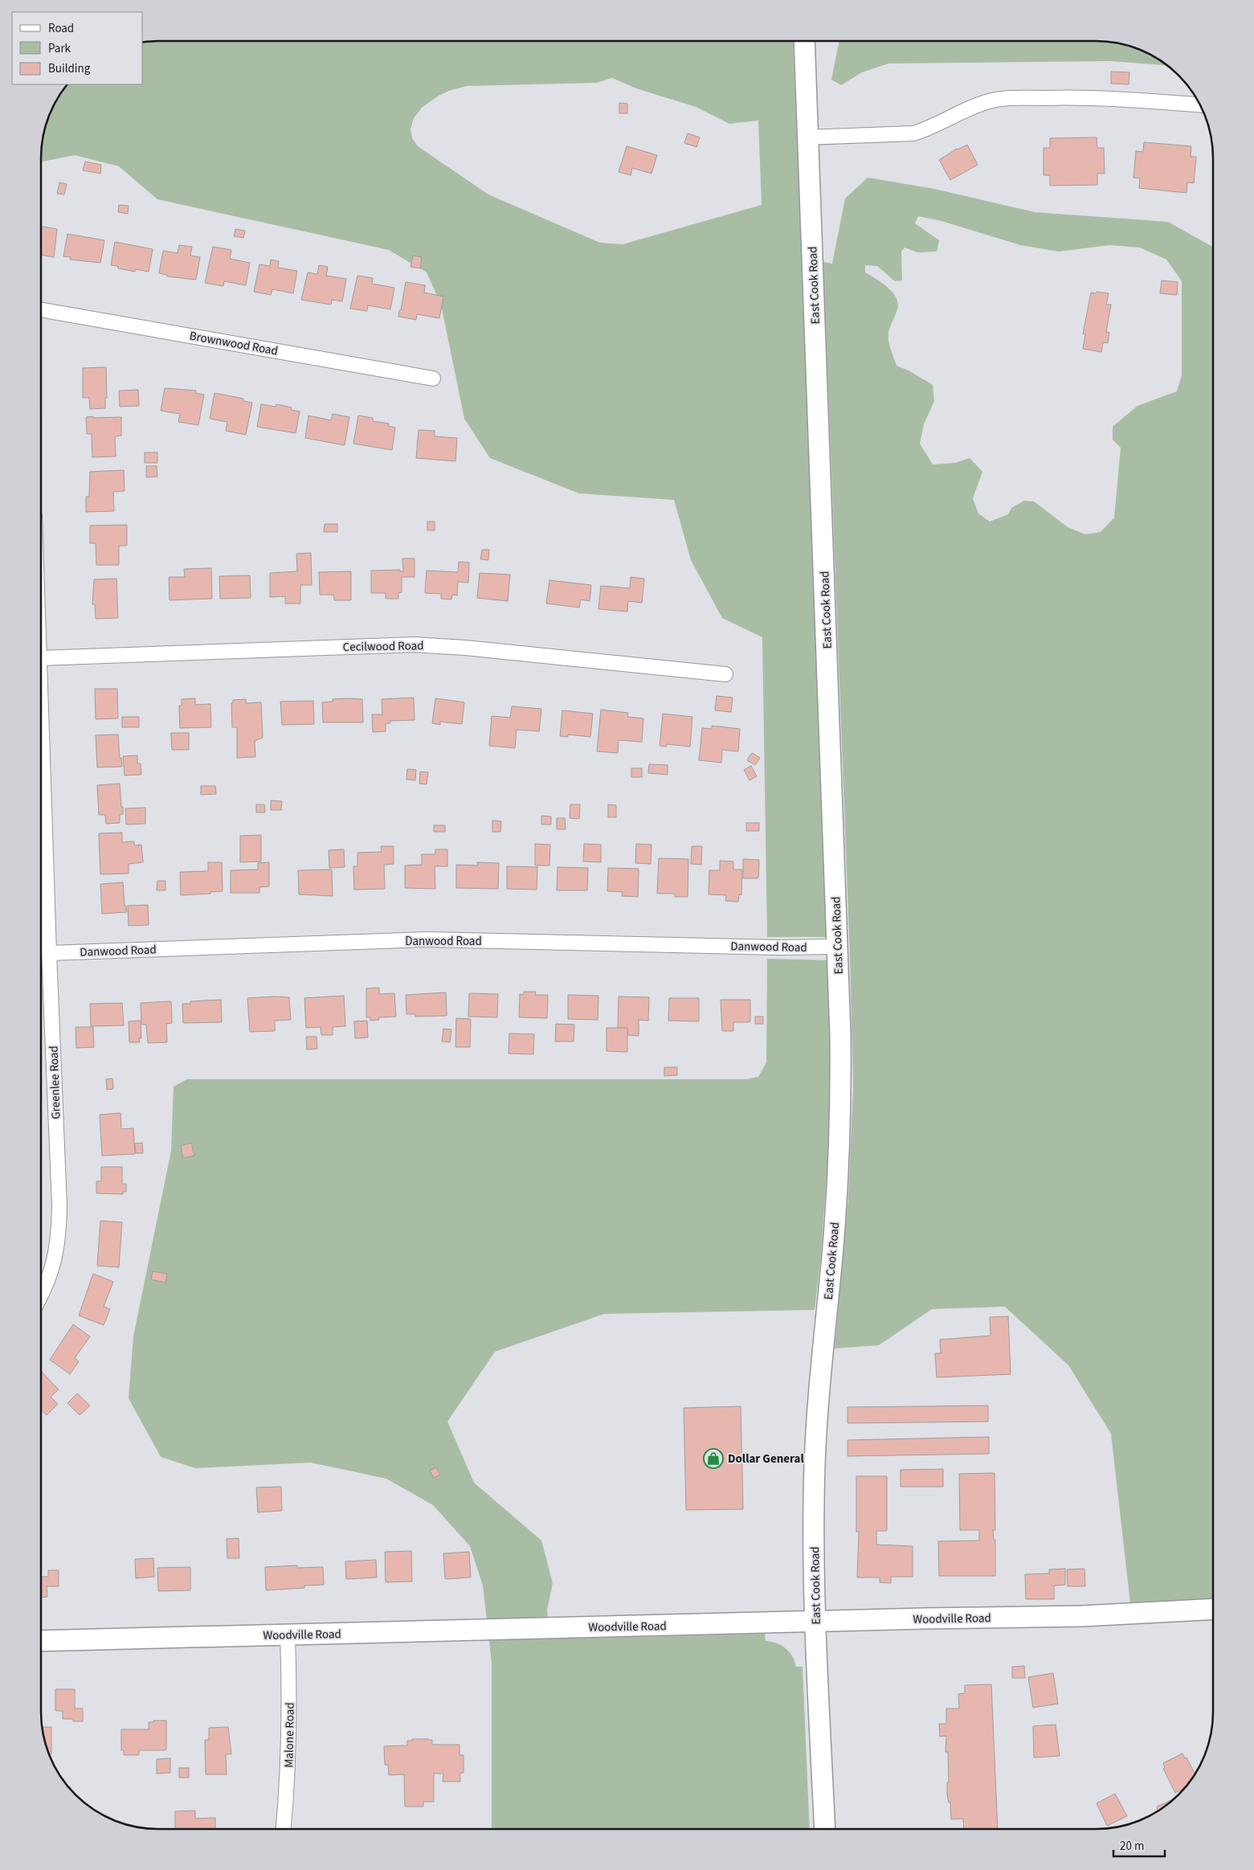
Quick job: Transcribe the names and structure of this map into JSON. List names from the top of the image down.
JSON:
{
  "streets": {
    "main road": ["East Cook Road", "Woodville Road"],
    "street": [
      "Brownwood Road",
      "Cecilwood Road",
      "Danwood Road",
      "Greenlee Road",
      "Malone Road"
    ]
  },
  "crossings": [
    ["East Cook Road", "Danwood Road"],
    ["East Cook Road", "Woodville Road"],
    ["Danwood Road", "Greenlee Road"],
    ["Woodville Road", "Malone Road"]
  ],
  "places": {
    "shop": ["Dollar General"]
  },
  "legend": ["Road", "Park", "Building"],
  "scale_bar": "20 m"
}
